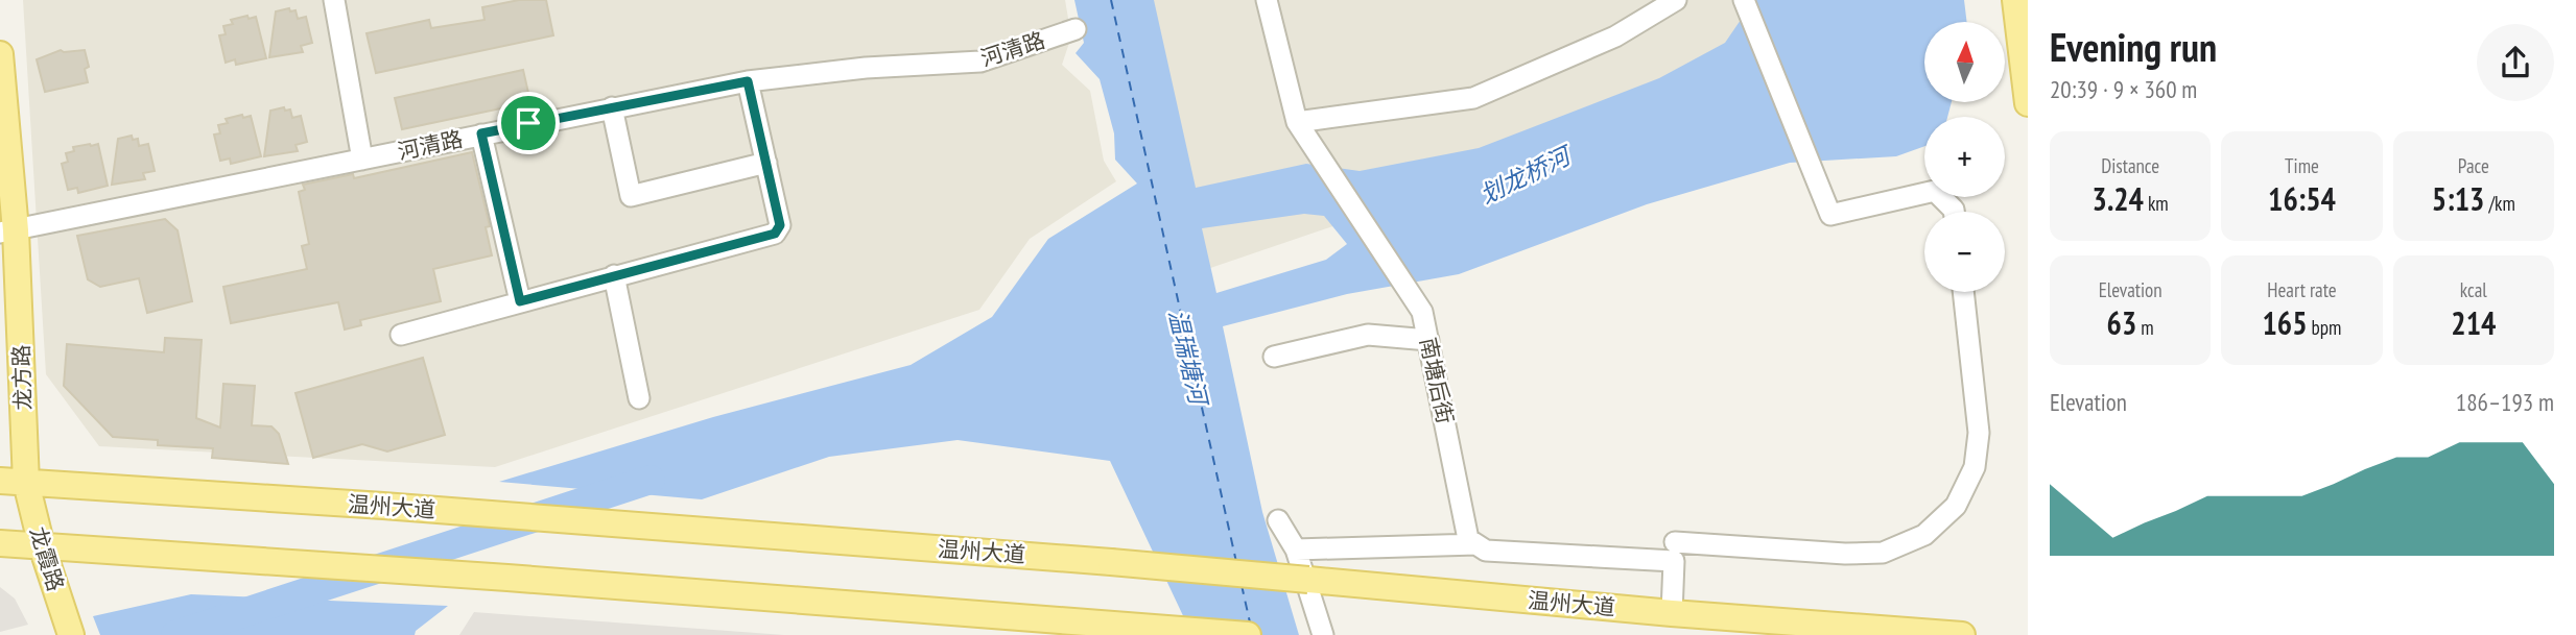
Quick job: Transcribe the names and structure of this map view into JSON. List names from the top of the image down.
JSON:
{
  "streets": {
    "main road": ["龙方路", "温州大道", "龙霞路"],
    "street": ["河清路", "南塘后街"]
  },
  "crossings": [
    ["河清路", "龙方路"],
    ["龙方路", "温州大道"],
    ["龙方路", "龙霞路"],
    ["温州大道", "龙霞路"]
  ],
  "water": ["划龙桥河", "温瑞塘河"],
  "north": "top",
  "page": {
    "heading": ["Evening run", "20:39 · 9 × 360 m"],
    "map_buttons": ["+", "−"],
    "stats": [
      ["Distance", "3.24 km"],
      ["Time", "16:54"],
      ["Pace", "5:13 /km"],
      ["Elevation", "63 m"],
      ["Heart rate", "165 bpm"],
      ["kcal", "214"]
    ],
    "chart": ["Elevation", "186–193 m"]
  }
}
